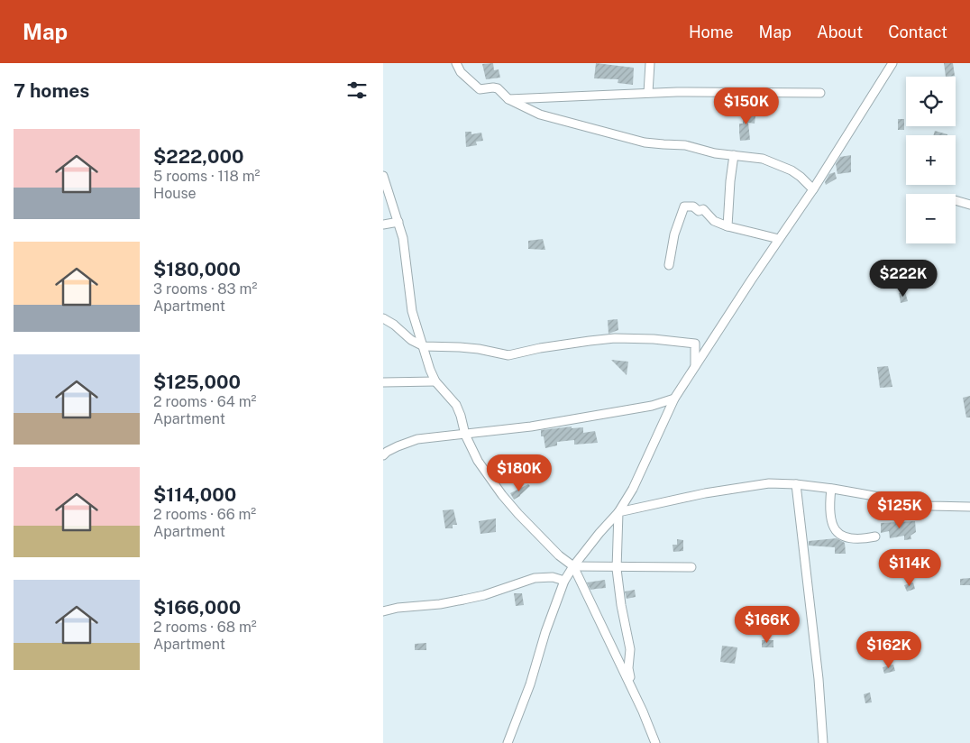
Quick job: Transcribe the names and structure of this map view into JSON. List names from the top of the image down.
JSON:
{
  "page": {
    "header": "Map",
    "nav": [
      "Home",
      "Map",
      "About",
      "Contact"
    ],
    "heading": "7 homes",
    "map_buttons": ["+", "−"],
    "price": [
      "$150K",
      "$222K",
      "$180K",
      "$125K",
      "$114K",
      "$166K",
      "$162K"
    ],
    "list": [
      {
        "name": "$222,000",
        "note": "5 rooms · 118 m² · House"
      },
      {
        "name": "$180,000",
        "note": "3 rooms · 83 m² · Apartment"
      },
      {
        "name": "$125,000",
        "note": "2 rooms · 64 m² · Apartment"
      },
      {
        "name": "$114,000",
        "note": "2 rooms · 66 m² · Apartment"
      },
      {
        "name": "$166,000",
        "note": "2 rooms · 68 m² · Apartment"
      }
    ]
  }
}
